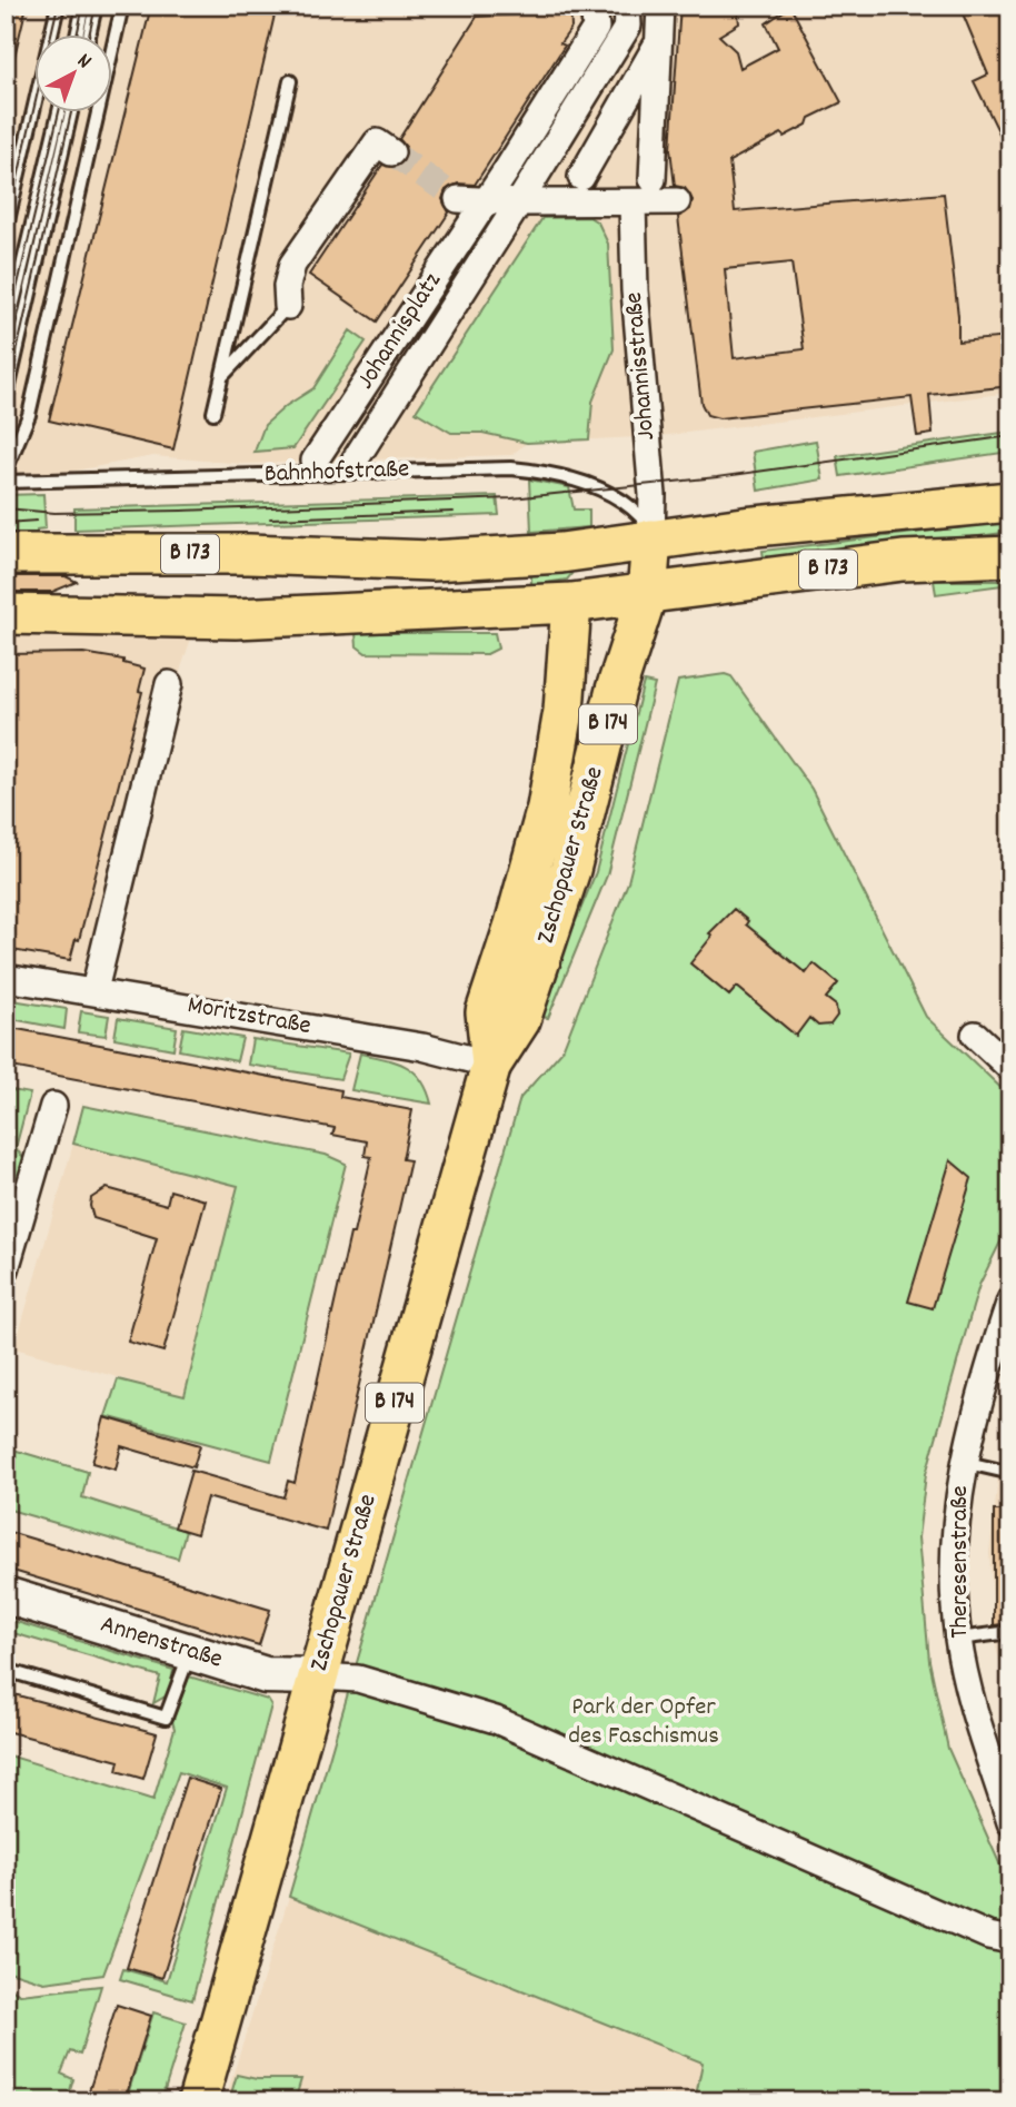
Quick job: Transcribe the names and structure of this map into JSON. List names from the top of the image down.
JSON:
{
  "streets": {
    "main road": ["B 173", "B 174", "Zschopauer Straße"],
    "street": [
      "Johannisplatz",
      "Johannisstraße",
      "Moritzstraße",
      "Theresenstraße",
      "Annenstraße"
    ],
    "lane": ["Bahnhofstraße"]
  },
  "crossings": [
    ["Johannisstraße", "Bahnhofstraße"],
    ["Johannisstraße", "B 173"],
    ["Johannisstraße", "Zschopauer Straße"],
    ["Bahnhofstraße", "B 173"],
    ["Bahnhofstraße", "Zschopauer Straße"],
    ["B 173", "Zschopauer Straße"],
    ["Zschopauer Straße", "Moritzstraße"],
    ["Zschopauer Straße", "Annenstraße"]
  ],
  "parks": ["Park der Opfer des Faschismus"],
  "north": "top right"
}
